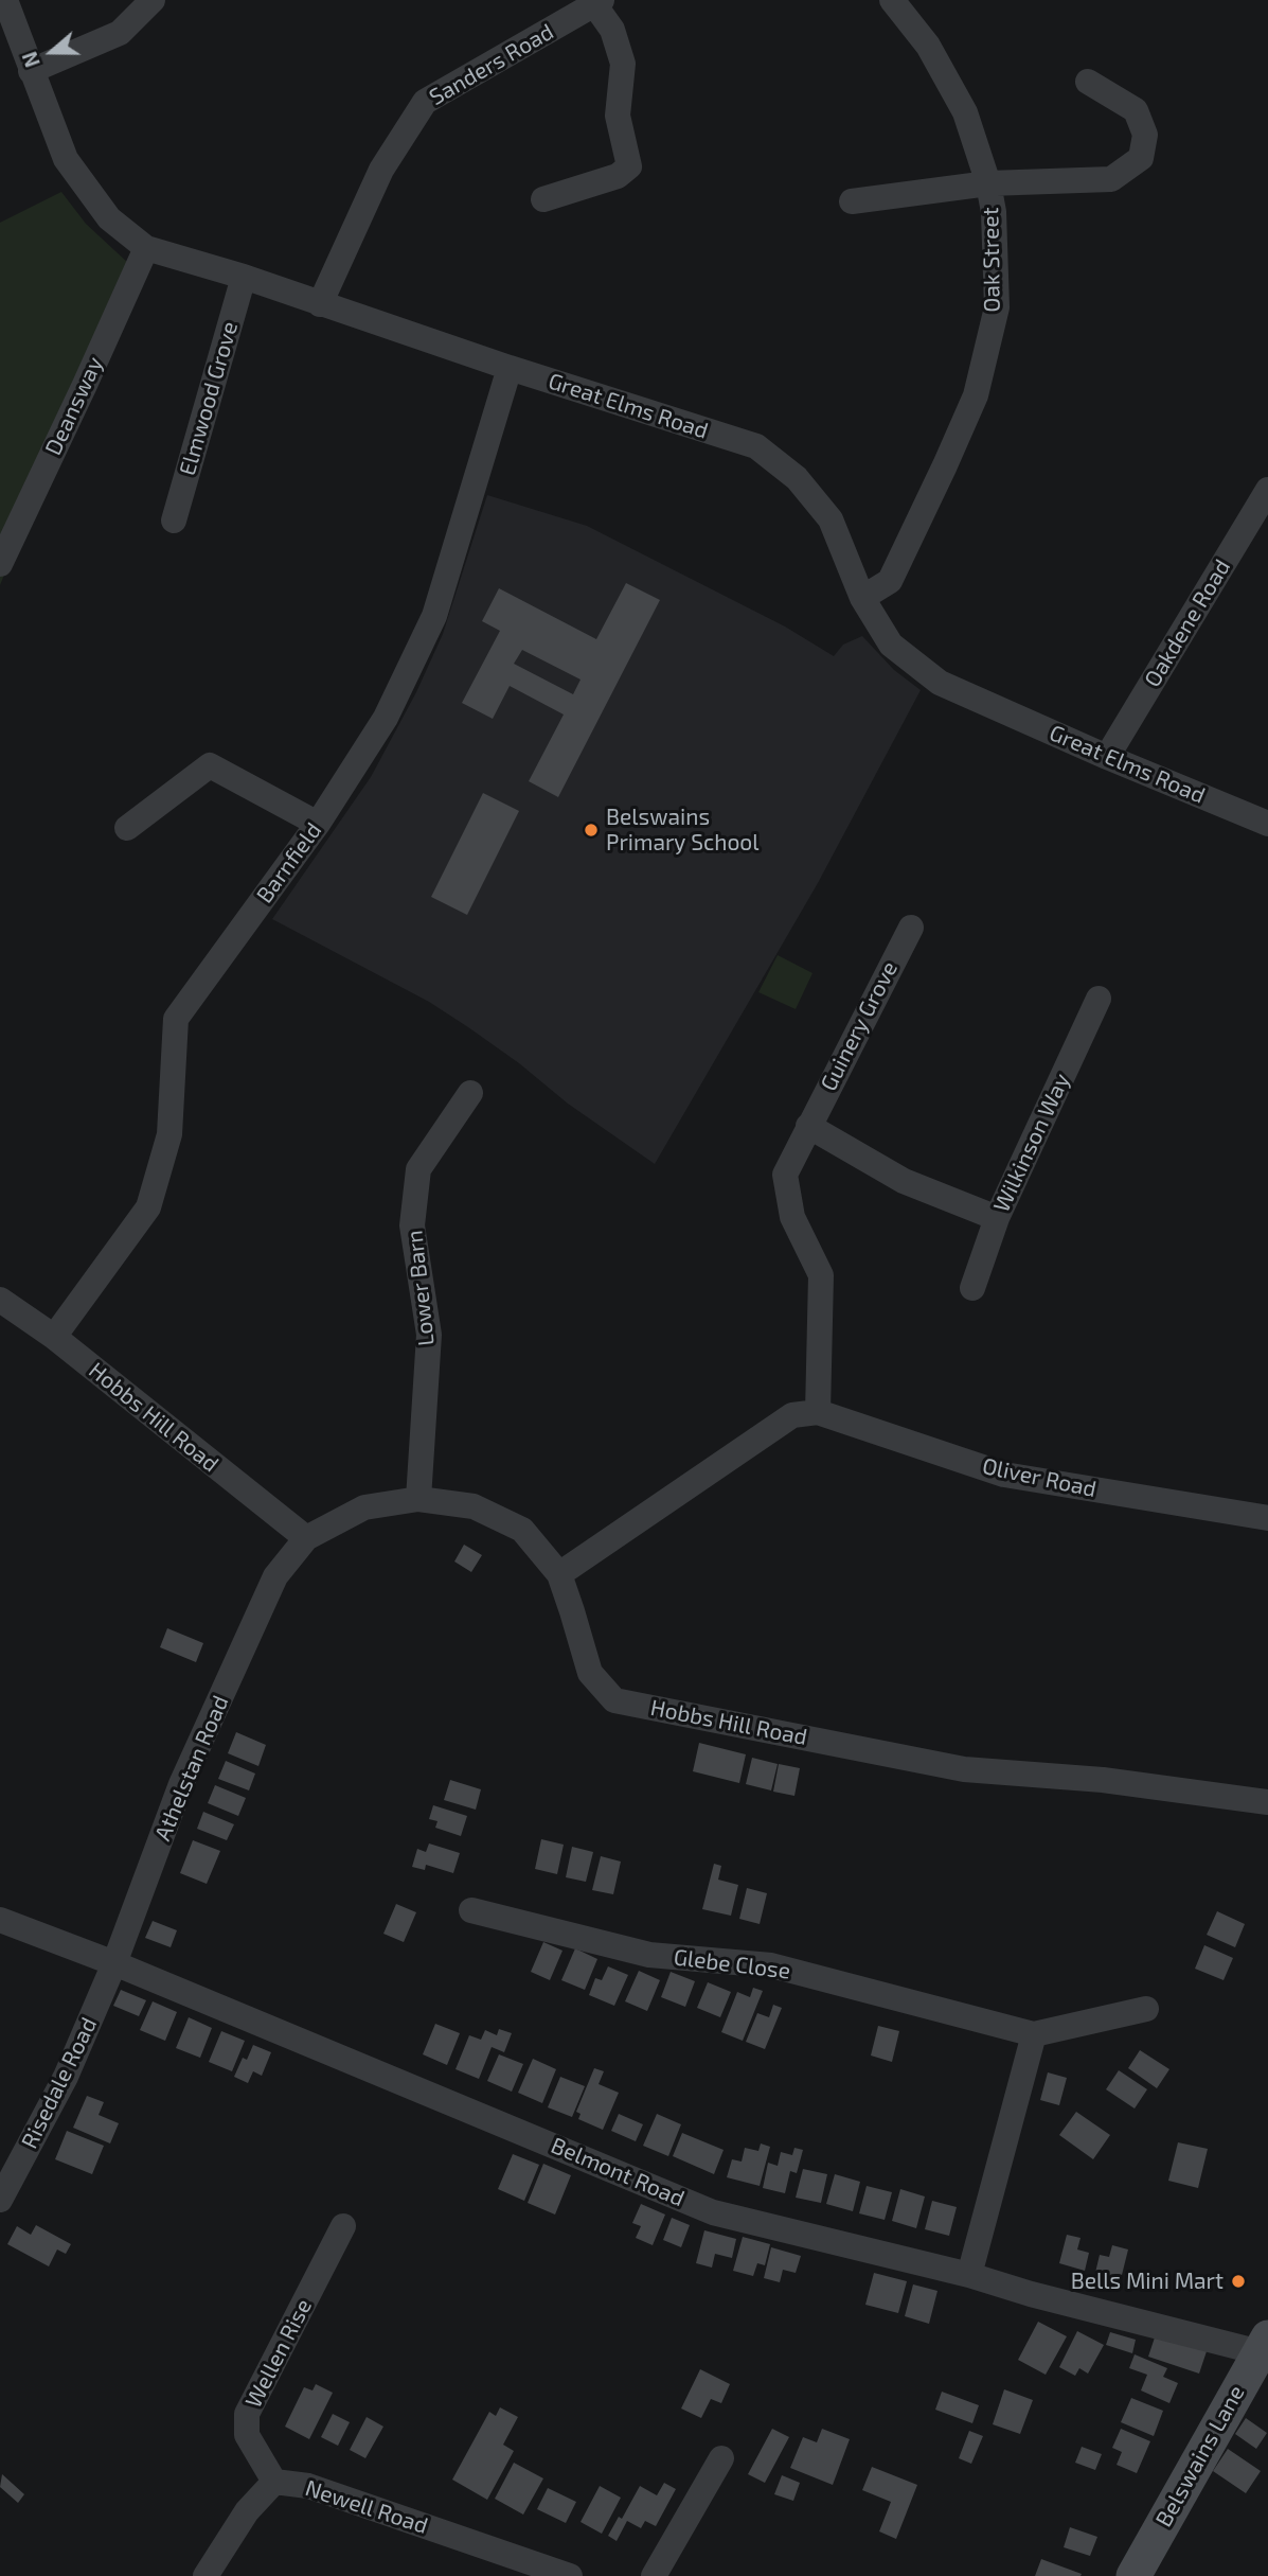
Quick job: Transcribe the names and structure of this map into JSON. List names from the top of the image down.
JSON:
{
  "streets": {
    "street": [
      "Sanders Road",
      "Oak Street",
      "Elmwood Grove",
      "Deansway",
      "Great Elms Road",
      "Oakdene Road",
      "Barnfield",
      "Guinery Grove",
      "Wilkinson Way",
      "Lower Barn",
      "Hobbs Hill Road",
      "Oliver Road",
      "Athelstan Road",
      "Glebe Close",
      "Risedale Road",
      "Belmont Road",
      "Wellen Rise",
      "Belswains Lane",
      "Newell Road"
    ]
  },
  "crossings": [
    ["Sanders Road", "Great Elms Road"],
    ["Oak Street", "Great Elms Road"],
    ["Elmwood Grove", "Great Elms Road"],
    ["Deansway", "Great Elms Road"],
    ["Great Elms Road", "Oakdene Road"],
    ["Great Elms Road", "Barnfield"],
    ["Barnfield", "Hobbs Hill Road"],
    ["Guinery Grove", "Oliver Road"],
    ["Lower Barn", "Hobbs Hill Road"],
    ["Hobbs Hill Road", "Athelstan Road"],
    ["Athelstan Road", "Risedale Road"],
    ["Athelstan Road", "Belmont Road"],
    ["Risedale Road", "Belmont Road"],
    ["Belmont Road", "Belswains Lane"],
    ["Wellen Rise", "Newell Road"]
  ],
  "places": ["Belswains Primary School", "Bells Mini Mart"],
  "north": "left"
}
